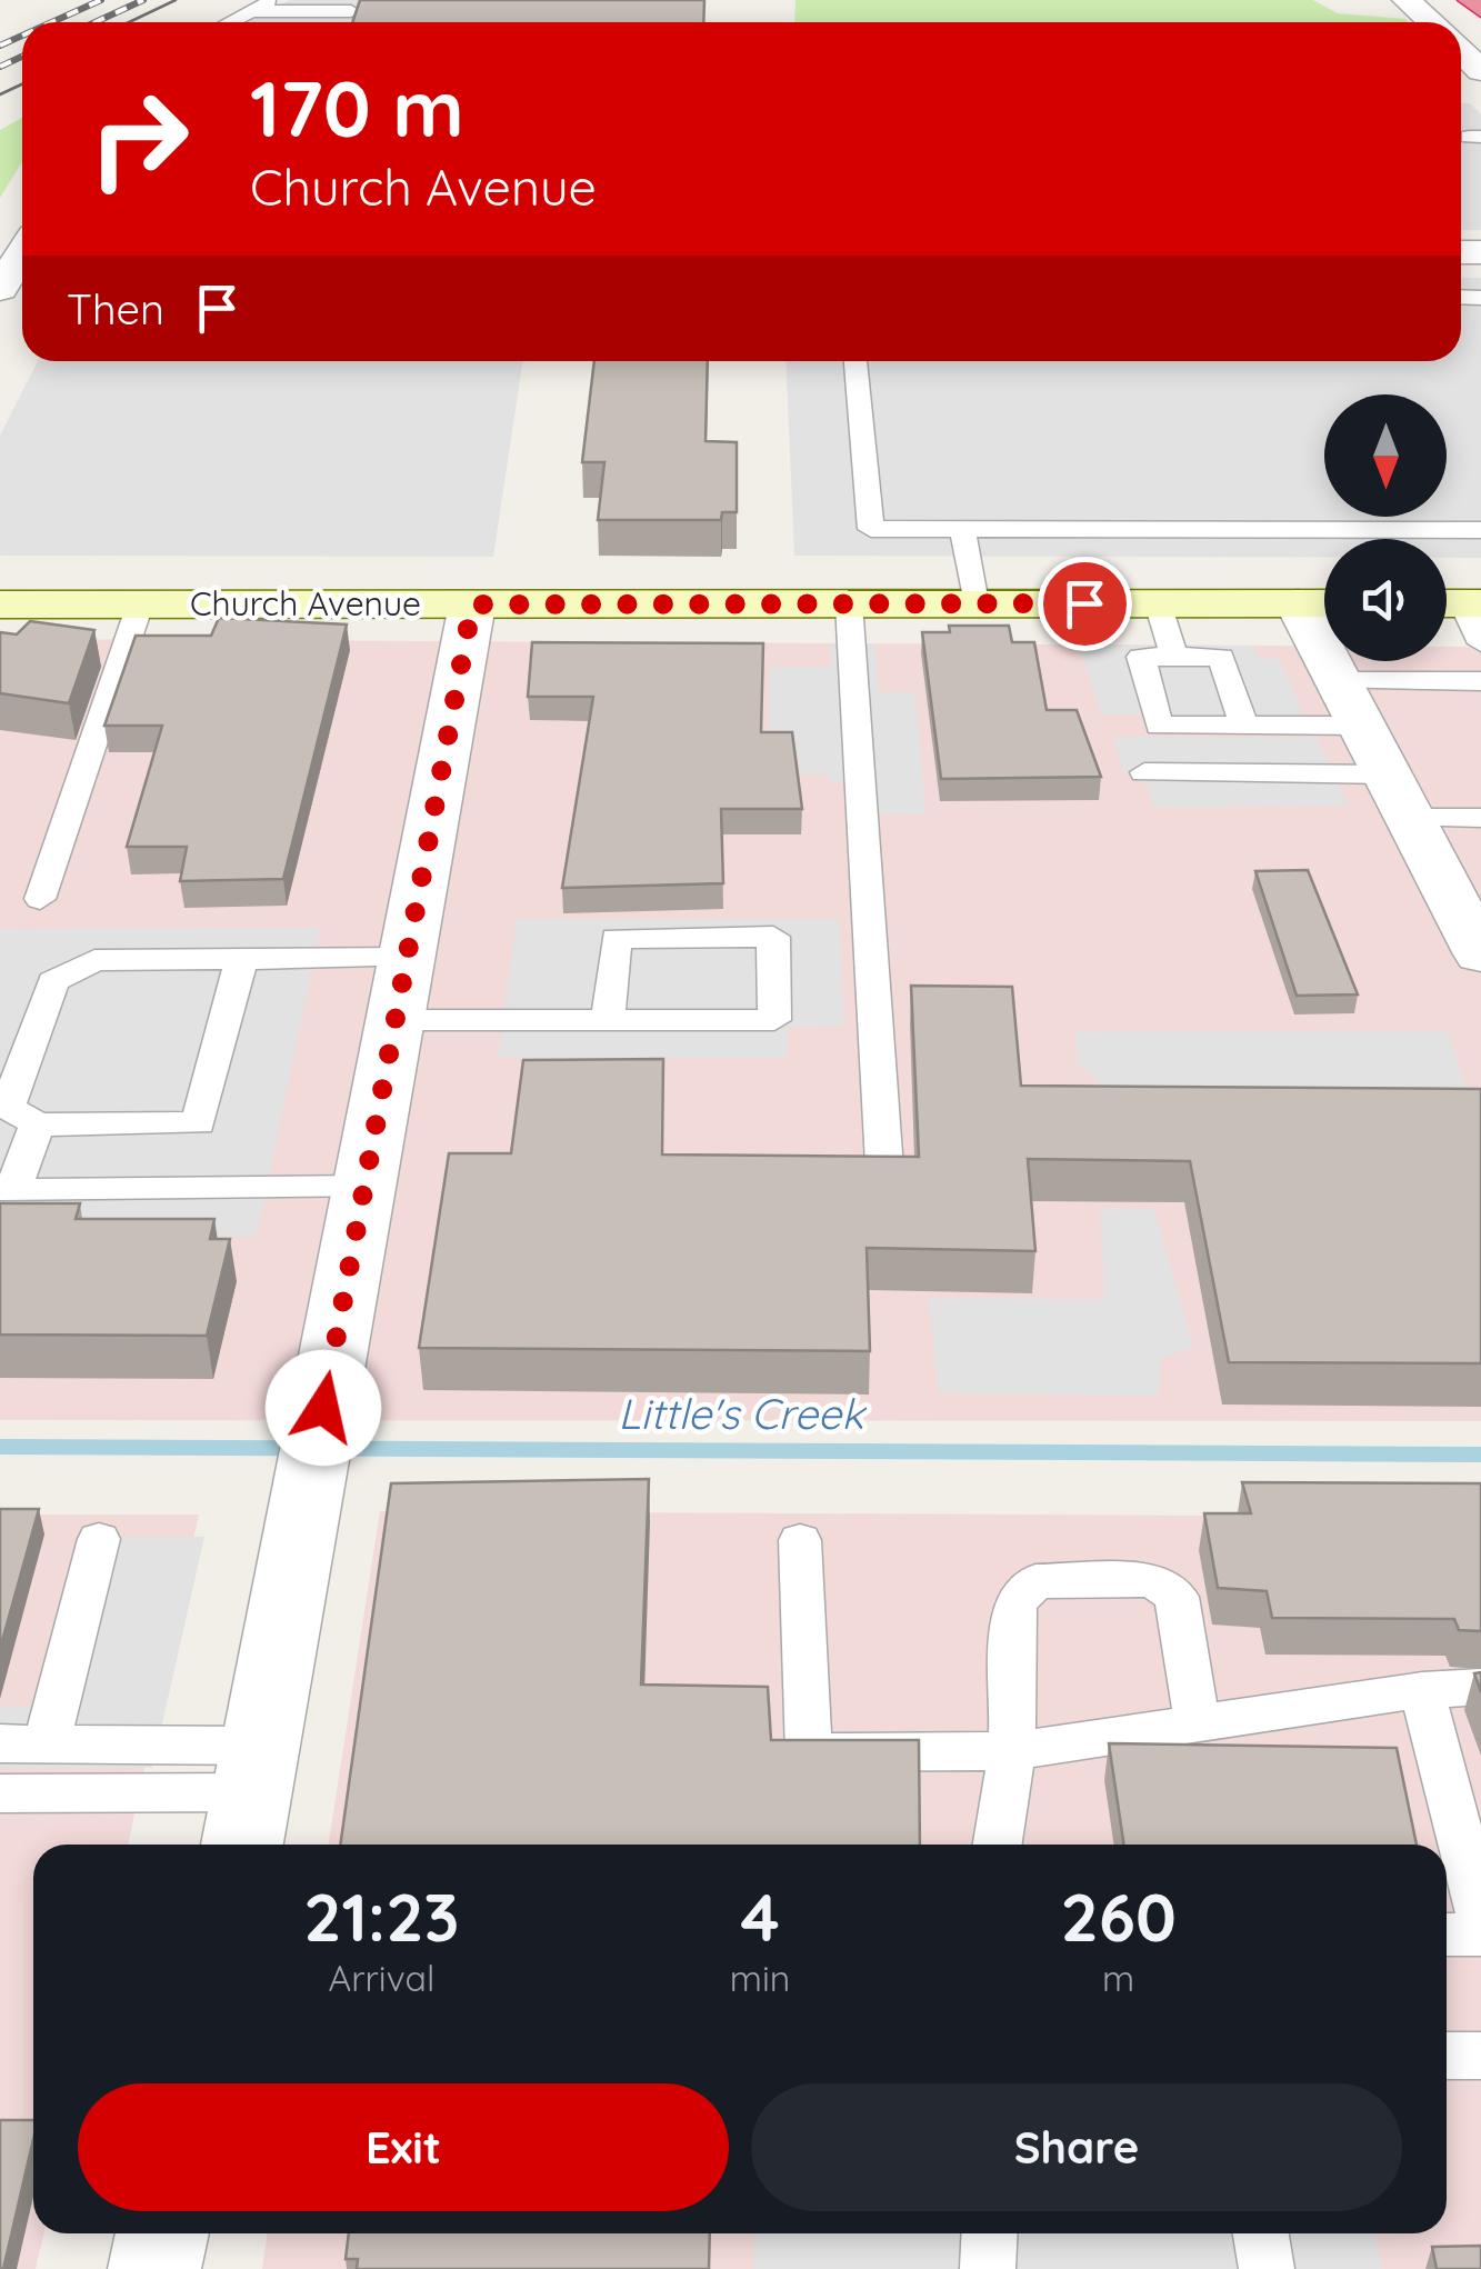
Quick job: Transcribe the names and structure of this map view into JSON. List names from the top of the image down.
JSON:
{
  "streets": {
    "street": ["Church Avenue"]
  },
  "water": ["Little's Creek"],
  "north": "bottom",
  "page": {
    "turn": ["170 m", "Church Avenue"],
    "then": "Then",
    "eta": [
      "21:23",
      "Arrival",
      "4",
      "min",
      "260",
      "m"
    ],
    "buttons": ["Exit", "Share"]
  }
}
